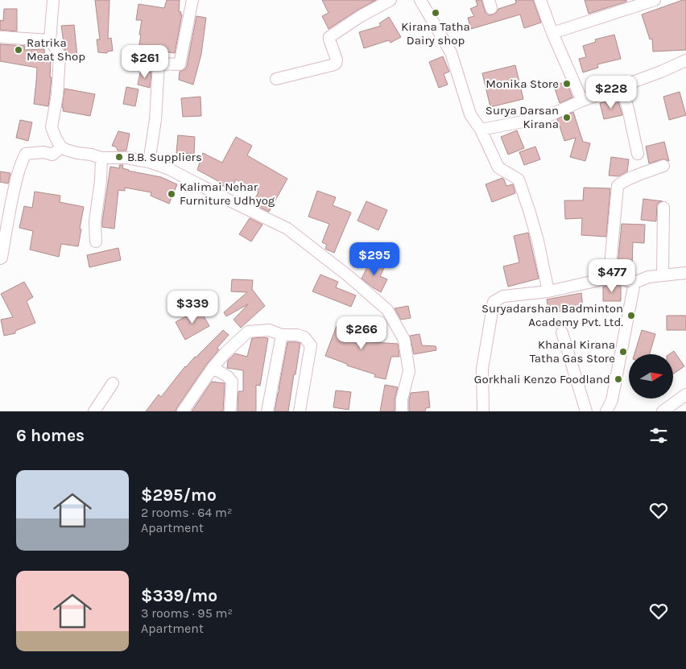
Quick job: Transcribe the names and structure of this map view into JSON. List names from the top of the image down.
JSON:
{
  "places": [
    "Kirana Tatha Dairy shop",
    "Ratrika Meat Shop",
    "Monika Store",
    "Surya Darsan Kirana",
    "B.B. Suppliers",
    "Kalimai Nehar Furniture Udhyog",
    "Suryadarshan Badminton Academy Pvt. Ltd.",
    "Khanal Kirana Tatha Gas Store",
    "Gorkhali Kenzo Foodland"
  ],
  "north": "right",
  "page": {
    "price": [
      "$261",
      "$228",
      "$295",
      "$477",
      "$339",
      "$266"
    ],
    "heading": "6 homes",
    "list": [
      {
        "name": "$295/mo",
        "note": "2 rooms · 64 m² · Apartment"
      },
      {
        "name": "$339/mo",
        "note": "3 rooms · 95 m² · Apartment"
      }
    ]
  }
}
